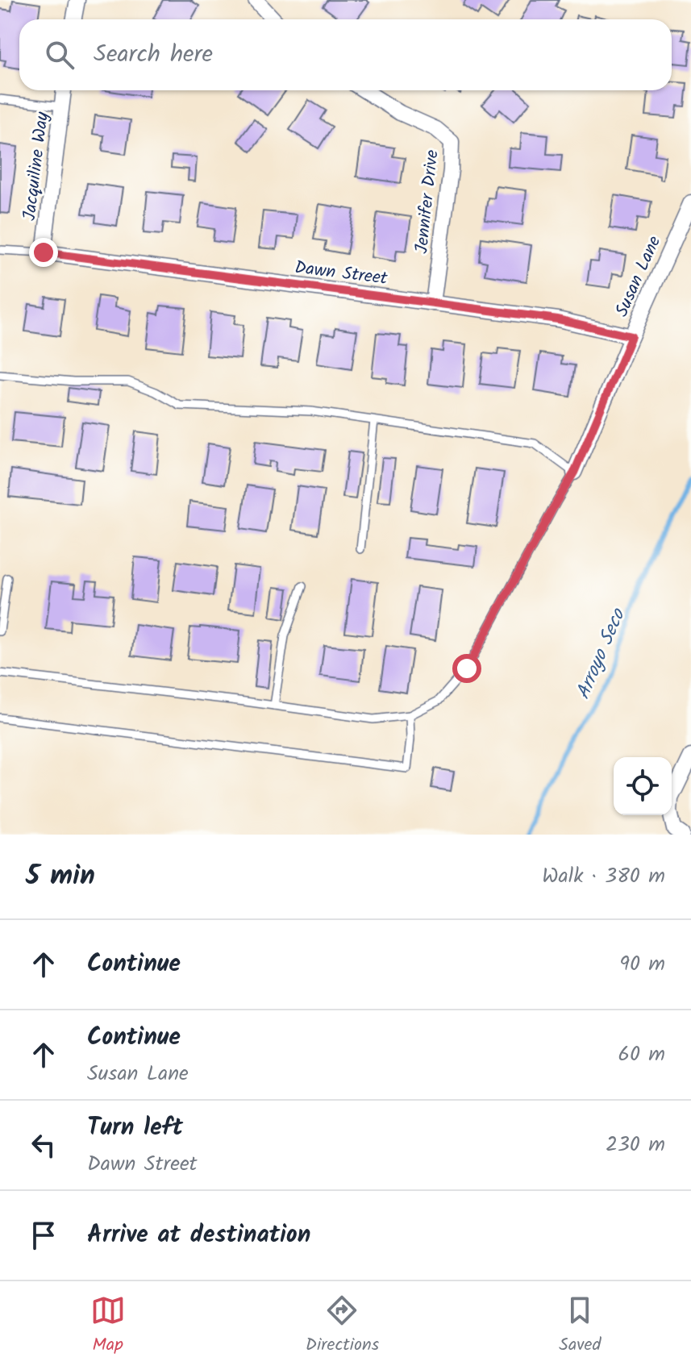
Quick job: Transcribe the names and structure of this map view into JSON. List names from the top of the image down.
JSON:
{
  "streets": {
    "street": [
      "Jacquiline Way",
      "Jennifer Drive",
      "Dawn Street",
      "Susan Lane"
    ]
  },
  "crossings": [
    ["Jacquiline Way", "Dawn Street"],
    ["Jennifer Drive", "Dawn Street"],
    ["Dawn Street", "Susan Lane"]
  ],
  "water": ["Arroyo Seco"],
  "page": {
    "search": "Search here",
    "heading": ["5 min", "Walk · 380 m"],
    "list": [
      ["Continue", "90 m"],
      ["Continue", "Susan Lane", "60 m"],
      ["Turn left", "Dawn Street", "230 m"],
      "Arrive at destination"
    ],
    "nav": ["Map", "Directions", "Saved"]
  }
}
